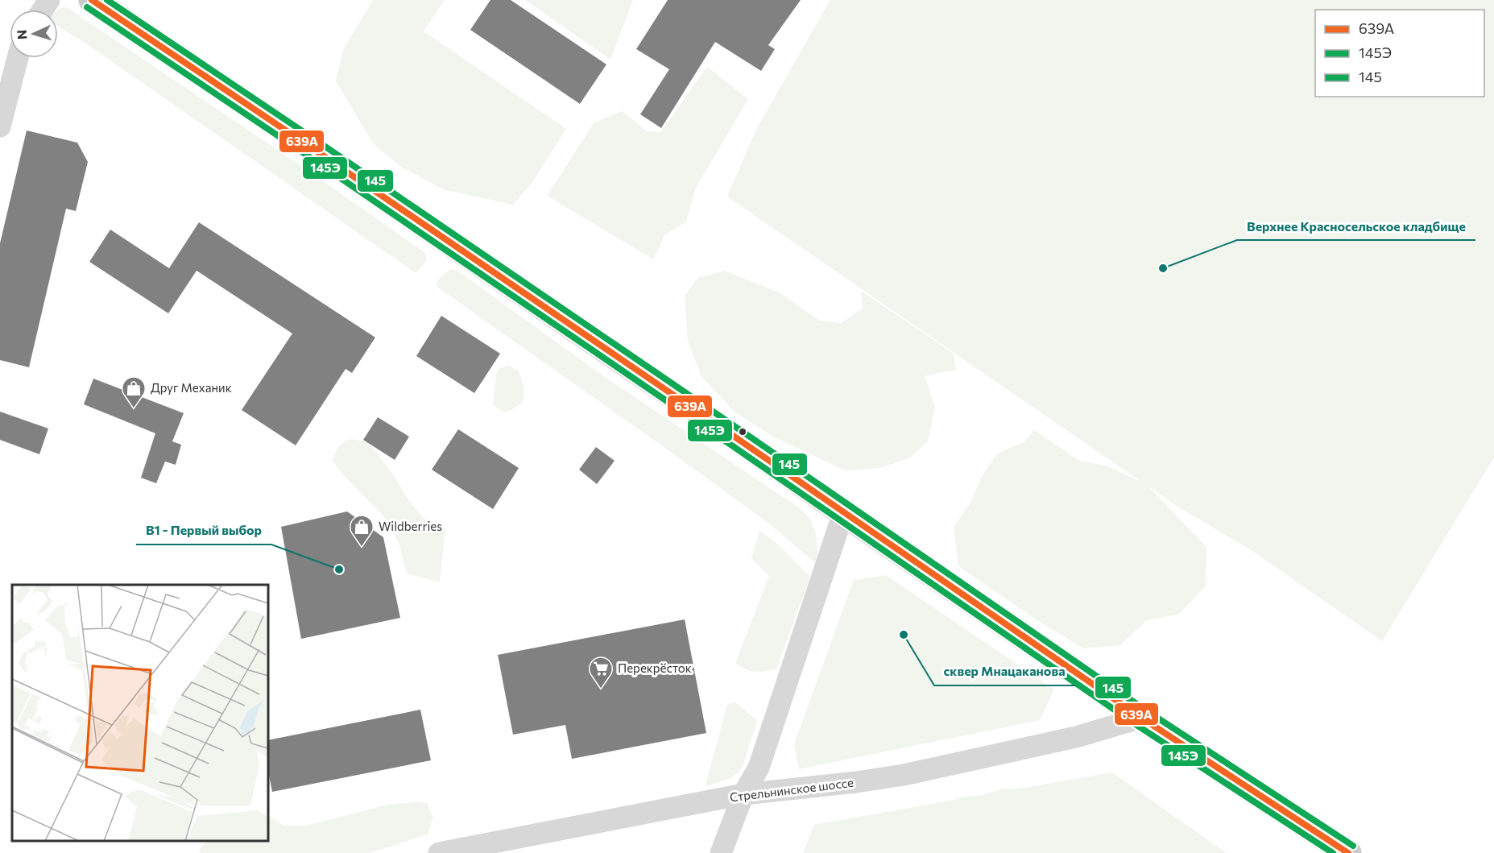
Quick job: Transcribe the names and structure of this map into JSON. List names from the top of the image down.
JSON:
{
  "streets": {
    "street": ["Стрельнинское шоссе"]
  },
  "places": {
    "other": ["Верхнее Красносельское кладбище", "В1 - Первый выбор", "сквер Мнацаканова"],
    "shop": ["Друг Механик", "Wildberries"],
    "supermarket": ["Перекрёсток"]
  },
  "lines": ["transit line 639А", "transit line 145", "transit line 145Э"],
  "legend": ["639А", "145Э", "145"],
  "north": "left"
}
